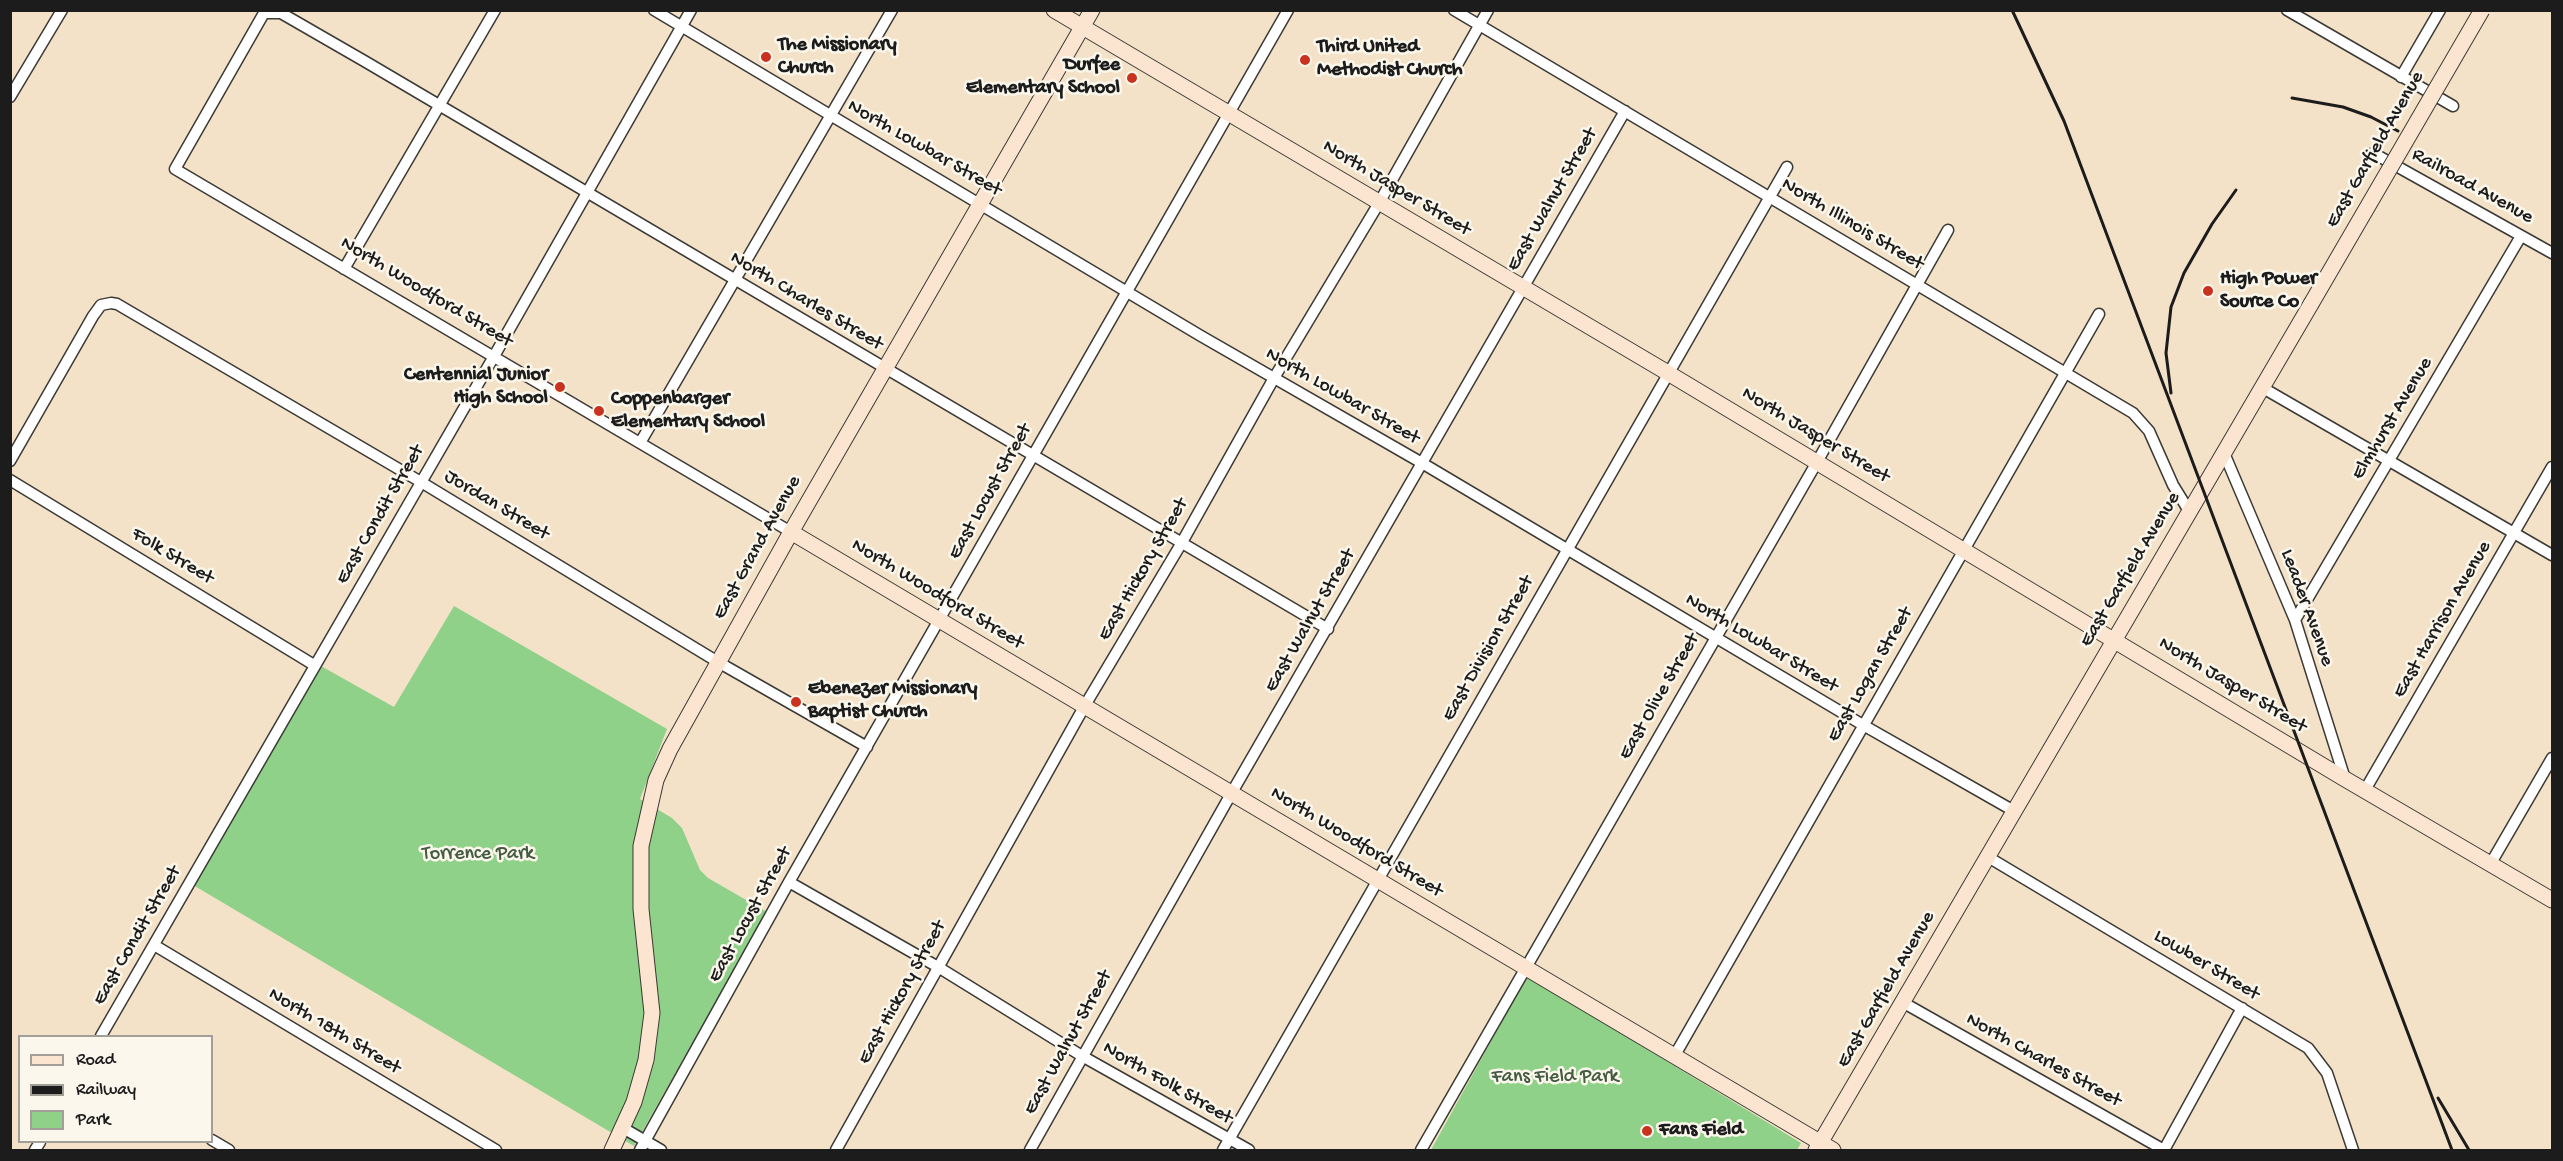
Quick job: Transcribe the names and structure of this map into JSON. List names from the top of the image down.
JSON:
{
  "streets": {
    "street": [
      "North Lowbar Street",
      "East Garfield Avenue",
      "Railroad Avenue",
      "North Jasper Street",
      "East Walnut Street",
      "North Illinois Street",
      "North Woodford Street",
      "North Charles Street",
      "Elmhurst Avenue",
      "East Locust Street",
      "Jordan Street",
      "East Condit Street",
      "East Grand Avenue",
      "Folk Street",
      "East Hickory Street",
      "Leader Avenue",
      "East Harrison Avenue",
      "East Division Street",
      "East Logan Street",
      "East Olive Street",
      "Lowber Street",
      "North 18th Street",
      "North Folk Street"
    ]
  },
  "crossings": [
    ["North Lowbar Street", "East Garfield Avenue"],
    ["North Lowbar Street", "East Walnut Street"],
    ["North Lowbar Street", "East Locust Street"],
    ["North Lowbar Street", "East Condit Street"],
    ["North Lowbar Street", "East Grand Avenue"],
    ["North Lowbar Street", "East Hickory Street"],
    ["North Lowbar Street", "East Division Street"],
    ["North Lowbar Street", "East Logan Street"],
    ["North Lowbar Street", "East Olive Street"],
    ["East Garfield Avenue", "North Jasper Street"],
    ["East Garfield Avenue", "North Illinois Street"],
    ["East Garfield Avenue", "North Woodford Street"],
    ["East Garfield Avenue", "North Charles Street"],
    ["East Garfield Avenue", "Leader Avenue"],
    ["East Garfield Avenue", "Lowber Street"],
    ["Railroad Avenue", "Elmhurst Avenue"],
    ["North Jasper Street", "East Walnut Street"],
    ["North Jasper Street", "East Locust Street"],
    ["North Jasper Street", "East Grand Avenue"],
    ["North Jasper Street", "East Hickory Street"],
    ["North Jasper Street", "Leader Avenue"],
    ["North Jasper Street", "East Harrison Avenue"],
    ["North Jasper Street", "East Division Street"],
    ["North Jasper Street", "East Logan Street"],
    ["North Jasper Street", "East Olive Street"],
    ["East Walnut Street", "North Illinois Street"],
    ["East Walnut Street", "North Woodford Street"],
    ["East Walnut Street", "North Charles Street"],
    ["East Walnut Street", "North Folk Street"],
    ["North Illinois Street", "East Hickory Street"],
    ["North Illinois Street", "East Division Street"],
    ["North Illinois Street", "East Logan Street"],
    ["North Illinois Street", "East Olive Street"],
    ["North Woodford Street", "North Charles Street"],
    ["North Woodford Street", "East Locust Street"],
    ["North Woodford Street", "East Condit Street"],
    ["North Woodford Street", "East Grand Avenue"],
    ["North Woodford Street", "East Hickory Street"],
    ["North Woodford Street", "East Division Street"],
    ["North Woodford Street", "East Logan Street"],
    ["North Woodford Street", "East Olive Street"],
    ["North Charles Street", "East Locust Street"],
    ["North Charles Street", "East Condit Street"],
    ["North Charles Street", "East Grand Avenue"],
    ["North Charles Street", "East Hickory Street"],
    ["Elmhurst Avenue", "Leader Avenue"],
    ["East Locust Street", "Jordan Street"],
    ["East Locust Street", "North Folk Street"],
    ["Jordan Street", "East Condit Street"],
    ["Jordan Street", "East Grand Avenue"],
    ["East Condit Street", "Folk Street"],
    ["East Condit Street", "North 18th Street"],
    ["East Hickory Street", "North Folk Street"],
    ["East Division Street", "North Folk Street"]
  ],
  "parks": ["Torrence Park", "Fans Field Park"],
  "places": [
    "The Missionary Church",
    "Third United Methodist Church",
    "Durfee Elementary School",
    "High Power Source Co",
    "Centennial Junior High School",
    "Coppenbarger Elementary School",
    "Ebenezer Missionary Baptist Church",
    "Fans Field"
  ],
  "legend": ["Road", "Railway", "Park"]
}
